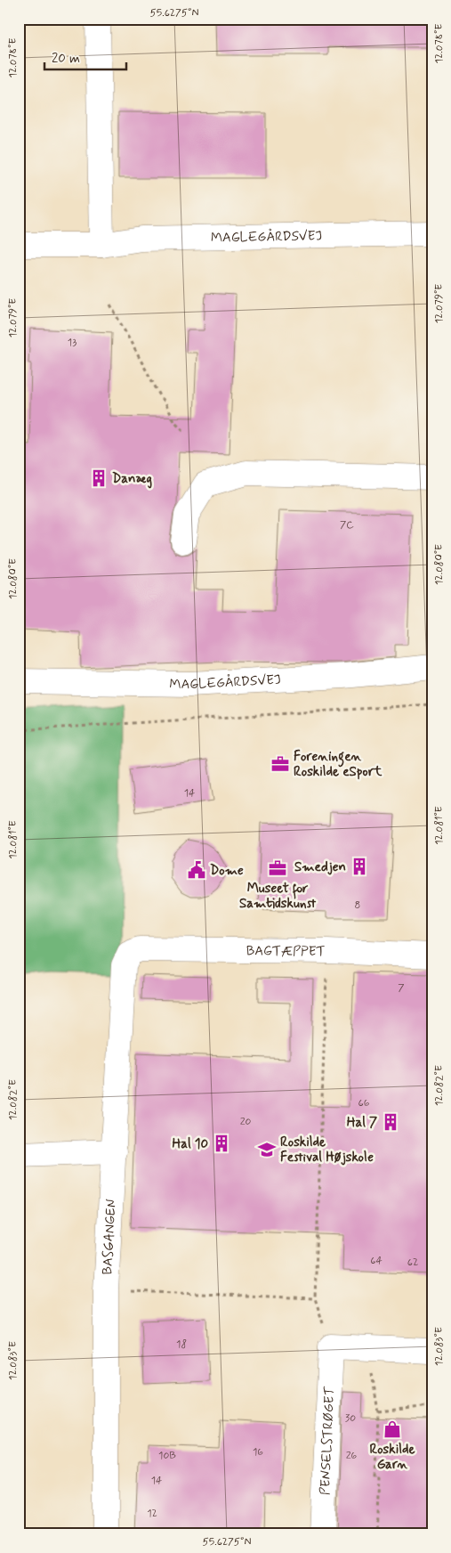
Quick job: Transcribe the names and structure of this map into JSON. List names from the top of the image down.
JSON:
{
  "streets": {
    "street": [
      "MAGLEGÅRDSVEJ",
      "BAGTÆPPET",
      "BASGANGEN",
      "PENSELSTRØGET"
    ]
  },
  "crossings": [
    ["BAGTÆPPET", "BASGANGEN"]
  ],
  "places": {
    "building": [
      "Danæg",
      "Smedjen",
      "Hal 7",
      "Hal 10"
    ],
    "office": ["Foreningen Roskilde eSport", "Museet for Samtidskunst"],
    "public building": ["Dome"],
    "school or university": ["Roskilde Festival Højskole"],
    "shop": ["Roskilde Garn"]
  },
  "house_numbers": [
    "13",
    "7C",
    "14",
    "8",
    "7",
    "66",
    "20",
    "64",
    "62",
    "18",
    "30",
    "16",
    "10B",
    "26",
    "14",
    "12"
  ],
  "scale_bar": "20 m",
  "coordinates": [
    "55.6275°N",
    "12.078°E",
    "12.079°E",
    "12.080°E",
    "12.081°E",
    "12.082°E",
    "12.083°E"
  ]
}
